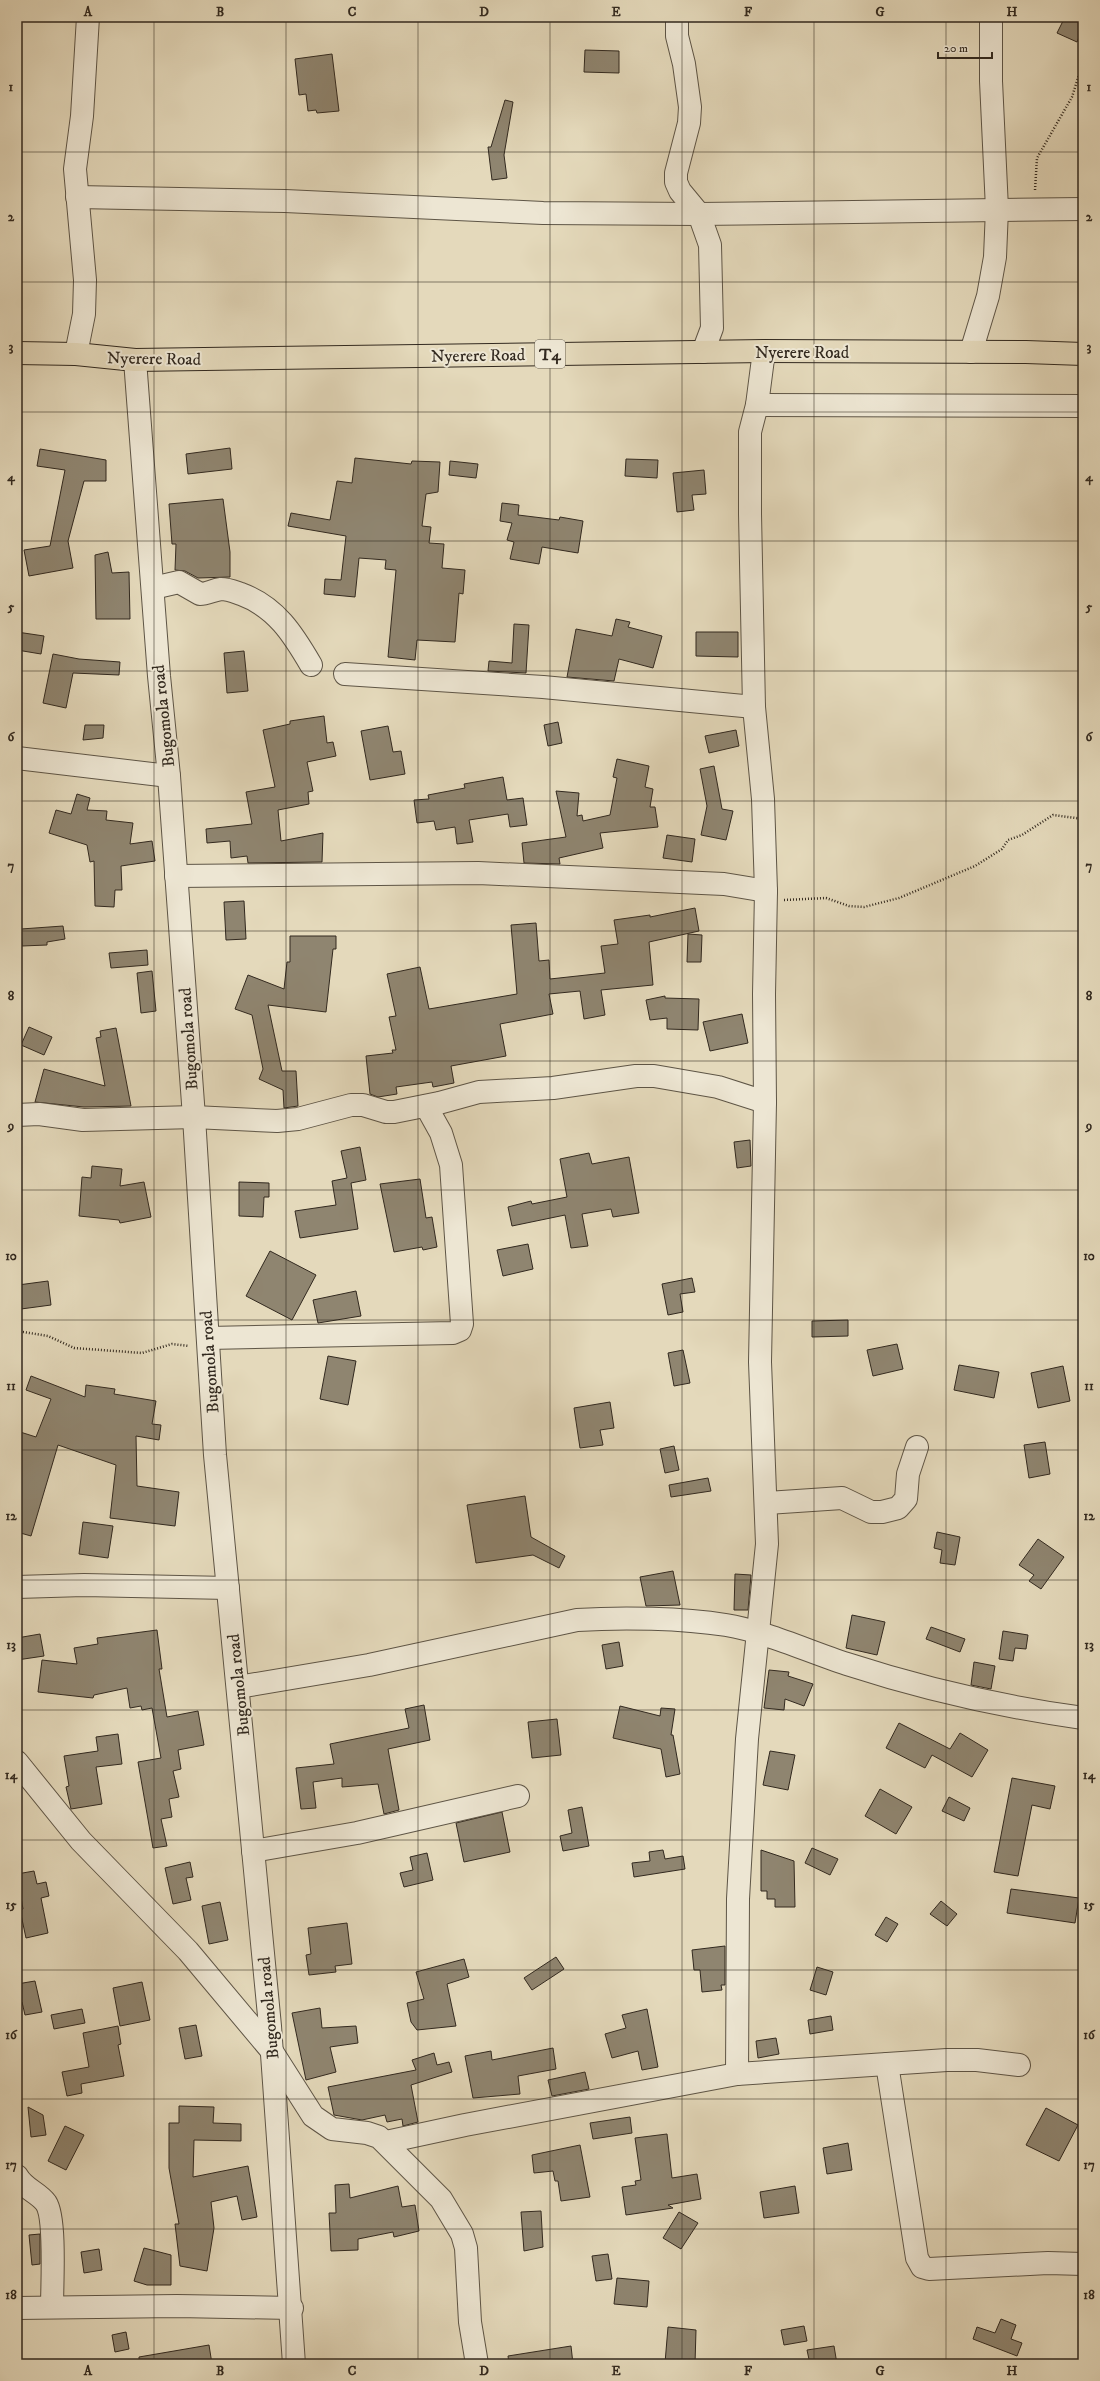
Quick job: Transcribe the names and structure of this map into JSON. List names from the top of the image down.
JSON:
{
  "streets": {
    "highway": ["Nyerere Road", "T4"],
    "street": ["Bugomola road"]
  },
  "crossings": [
    ["Nyerere Road", "Bugomola road"]
  ],
  "scale_bar": "20 m",
  "grid": {
    "columns": [
      "A",
      "B",
      "C",
      "D",
      "E",
      "F",
      "G",
      "H"
    ],
    "rows": [
      "1",
      "2",
      "3",
      "4",
      "5",
      "6",
      "7",
      "8",
      "9",
      "10",
      "11",
      "12",
      "13",
      "14",
      "15",
      "16",
      "17",
      "18"
    ]
  }
}
